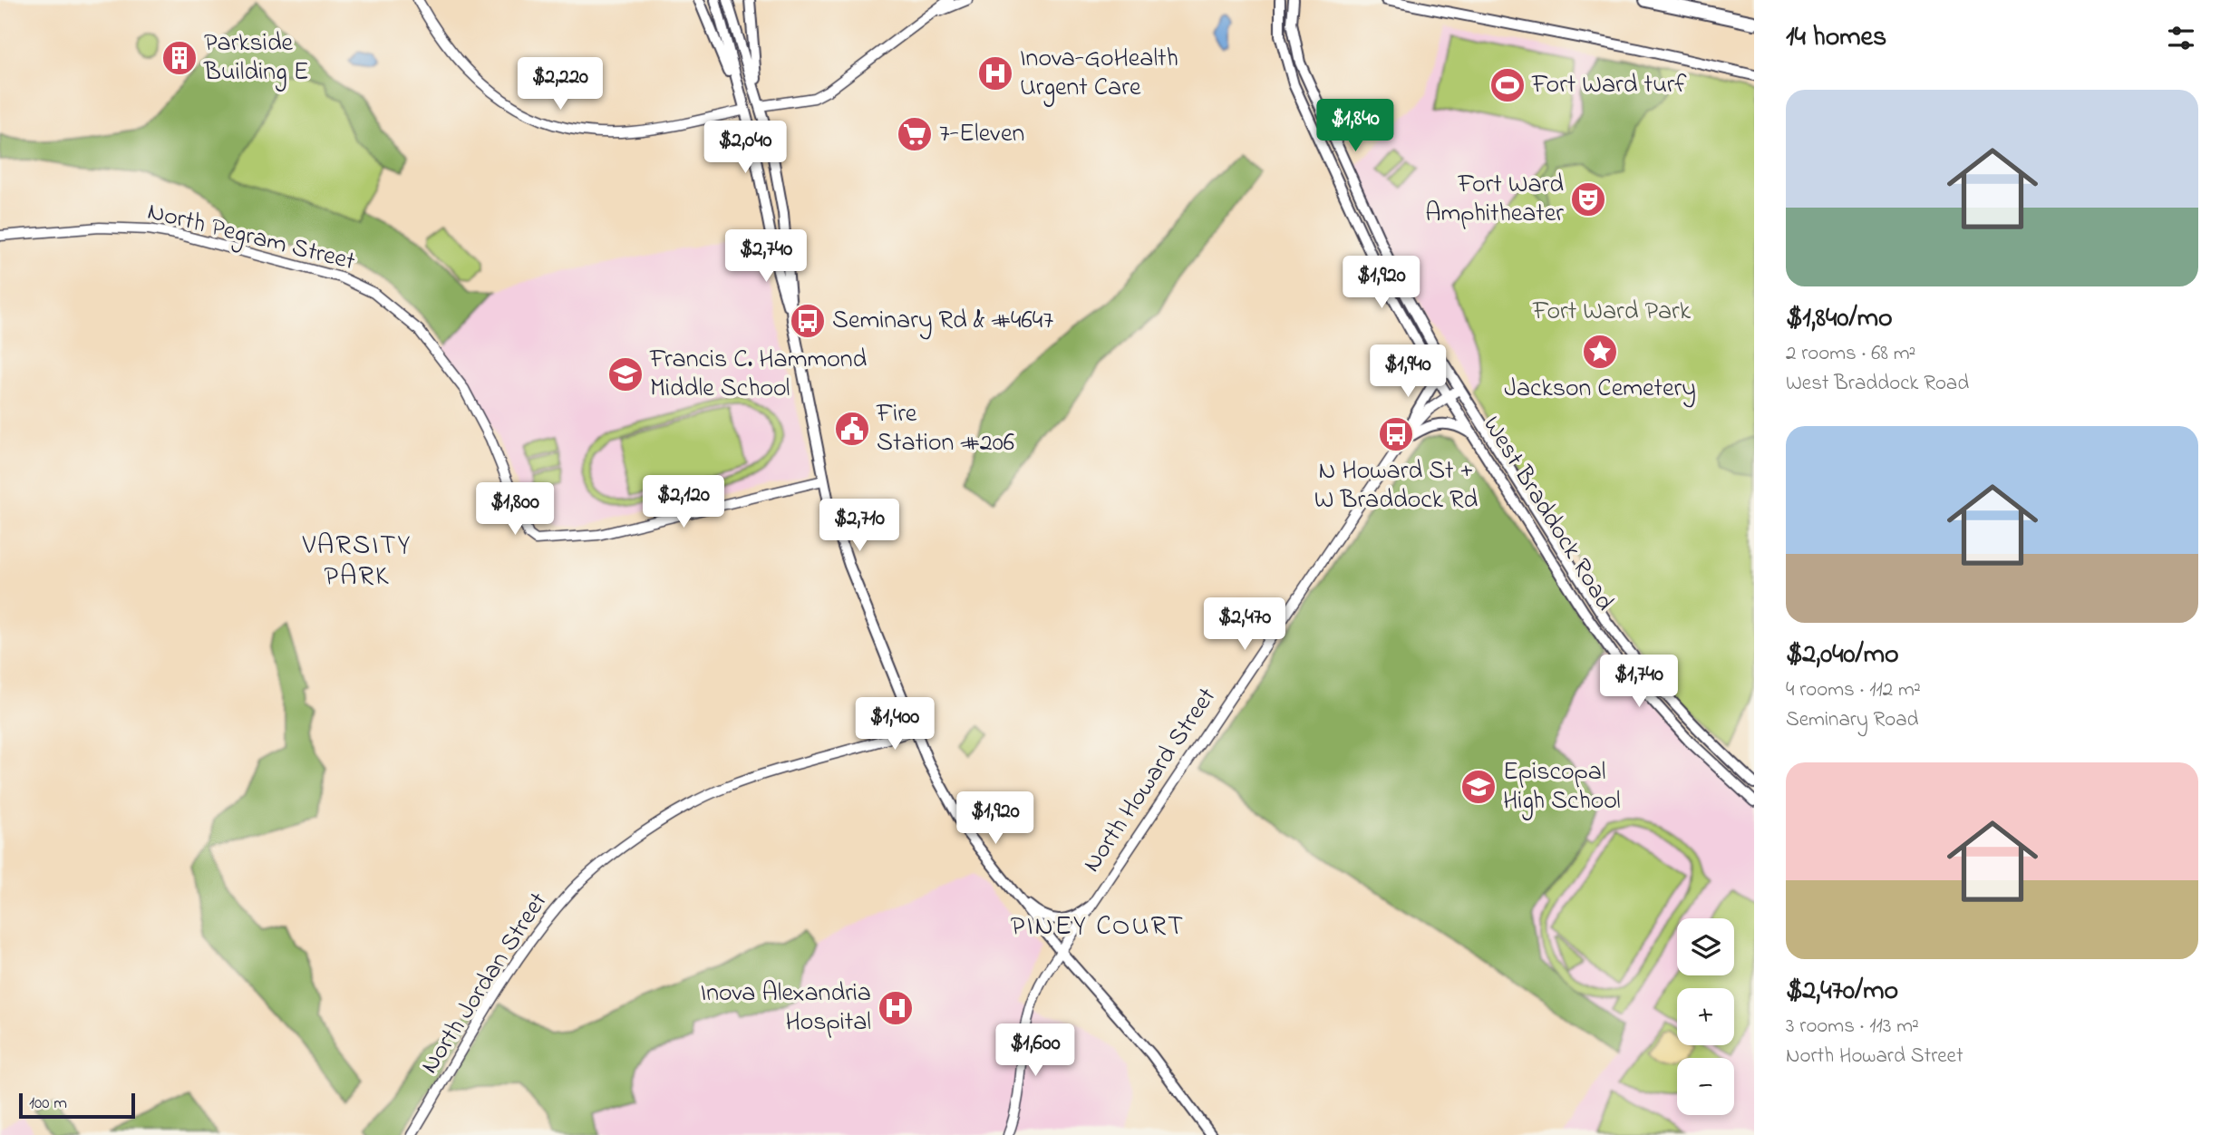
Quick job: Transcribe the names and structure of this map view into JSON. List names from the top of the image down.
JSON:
{
  "streets": {
    "main road": ["West Braddock Road"],
    "street": ["North Pegram Street", "North Howard Street", "North Jordan Street"]
  },
  "crossings": [
    ["West Braddock Road", "North Howard Street"]
  ],
  "districts": ["VARSITY PARK", "PINEY COURT"],
  "parks": ["Fort Ward Park"],
  "places": {
    "building": ["Parkside Building E"],
    "hospital": ["Inova-GoHealth Urgent Care", "Inova Alexandria Hospital"],
    "sports": ["Fort Ward turf"],
    "supermarket": ["7-Eleven"],
    "theatre": ["Fort Ward Amphitheater"],
    "bus stop": ["Seminary Rd & #4647", "N Howard St + W Braddock Rd"],
    "place": ["Jackson Cemetery"],
    "school or university": ["Francis C. Hammond Middle School", "Episcopal High School"],
    "public building": ["Fire Station #206"]
  },
  "scale_bar": "100 m",
  "page": {
    "heading": "14 homes",
    "price": [
      "$2,220",
      "$1,840",
      "$2,040",
      "$2,740",
      "$1,920",
      "$1,940",
      "$2,120",
      "$1,800",
      "$2,710",
      "$2,470",
      "$1,740",
      "$1,400",
      "$1,920",
      "$1,600"
    ],
    "list": [
      {
        "name": "$1,840/mo",
        "note": "2 rooms · 68 m² · West Braddock Road"
      },
      {
        "name": "$2,040/mo",
        "note": "4 rooms · 112 m² · Seminary Road"
      },
      {
        "name": "$2,470/mo",
        "note": "3 rooms · 113 m² · North Howard Street"
      }
    ],
    "map_buttons": ["+", "−"],
    "scale": "100 m"
  }
}
